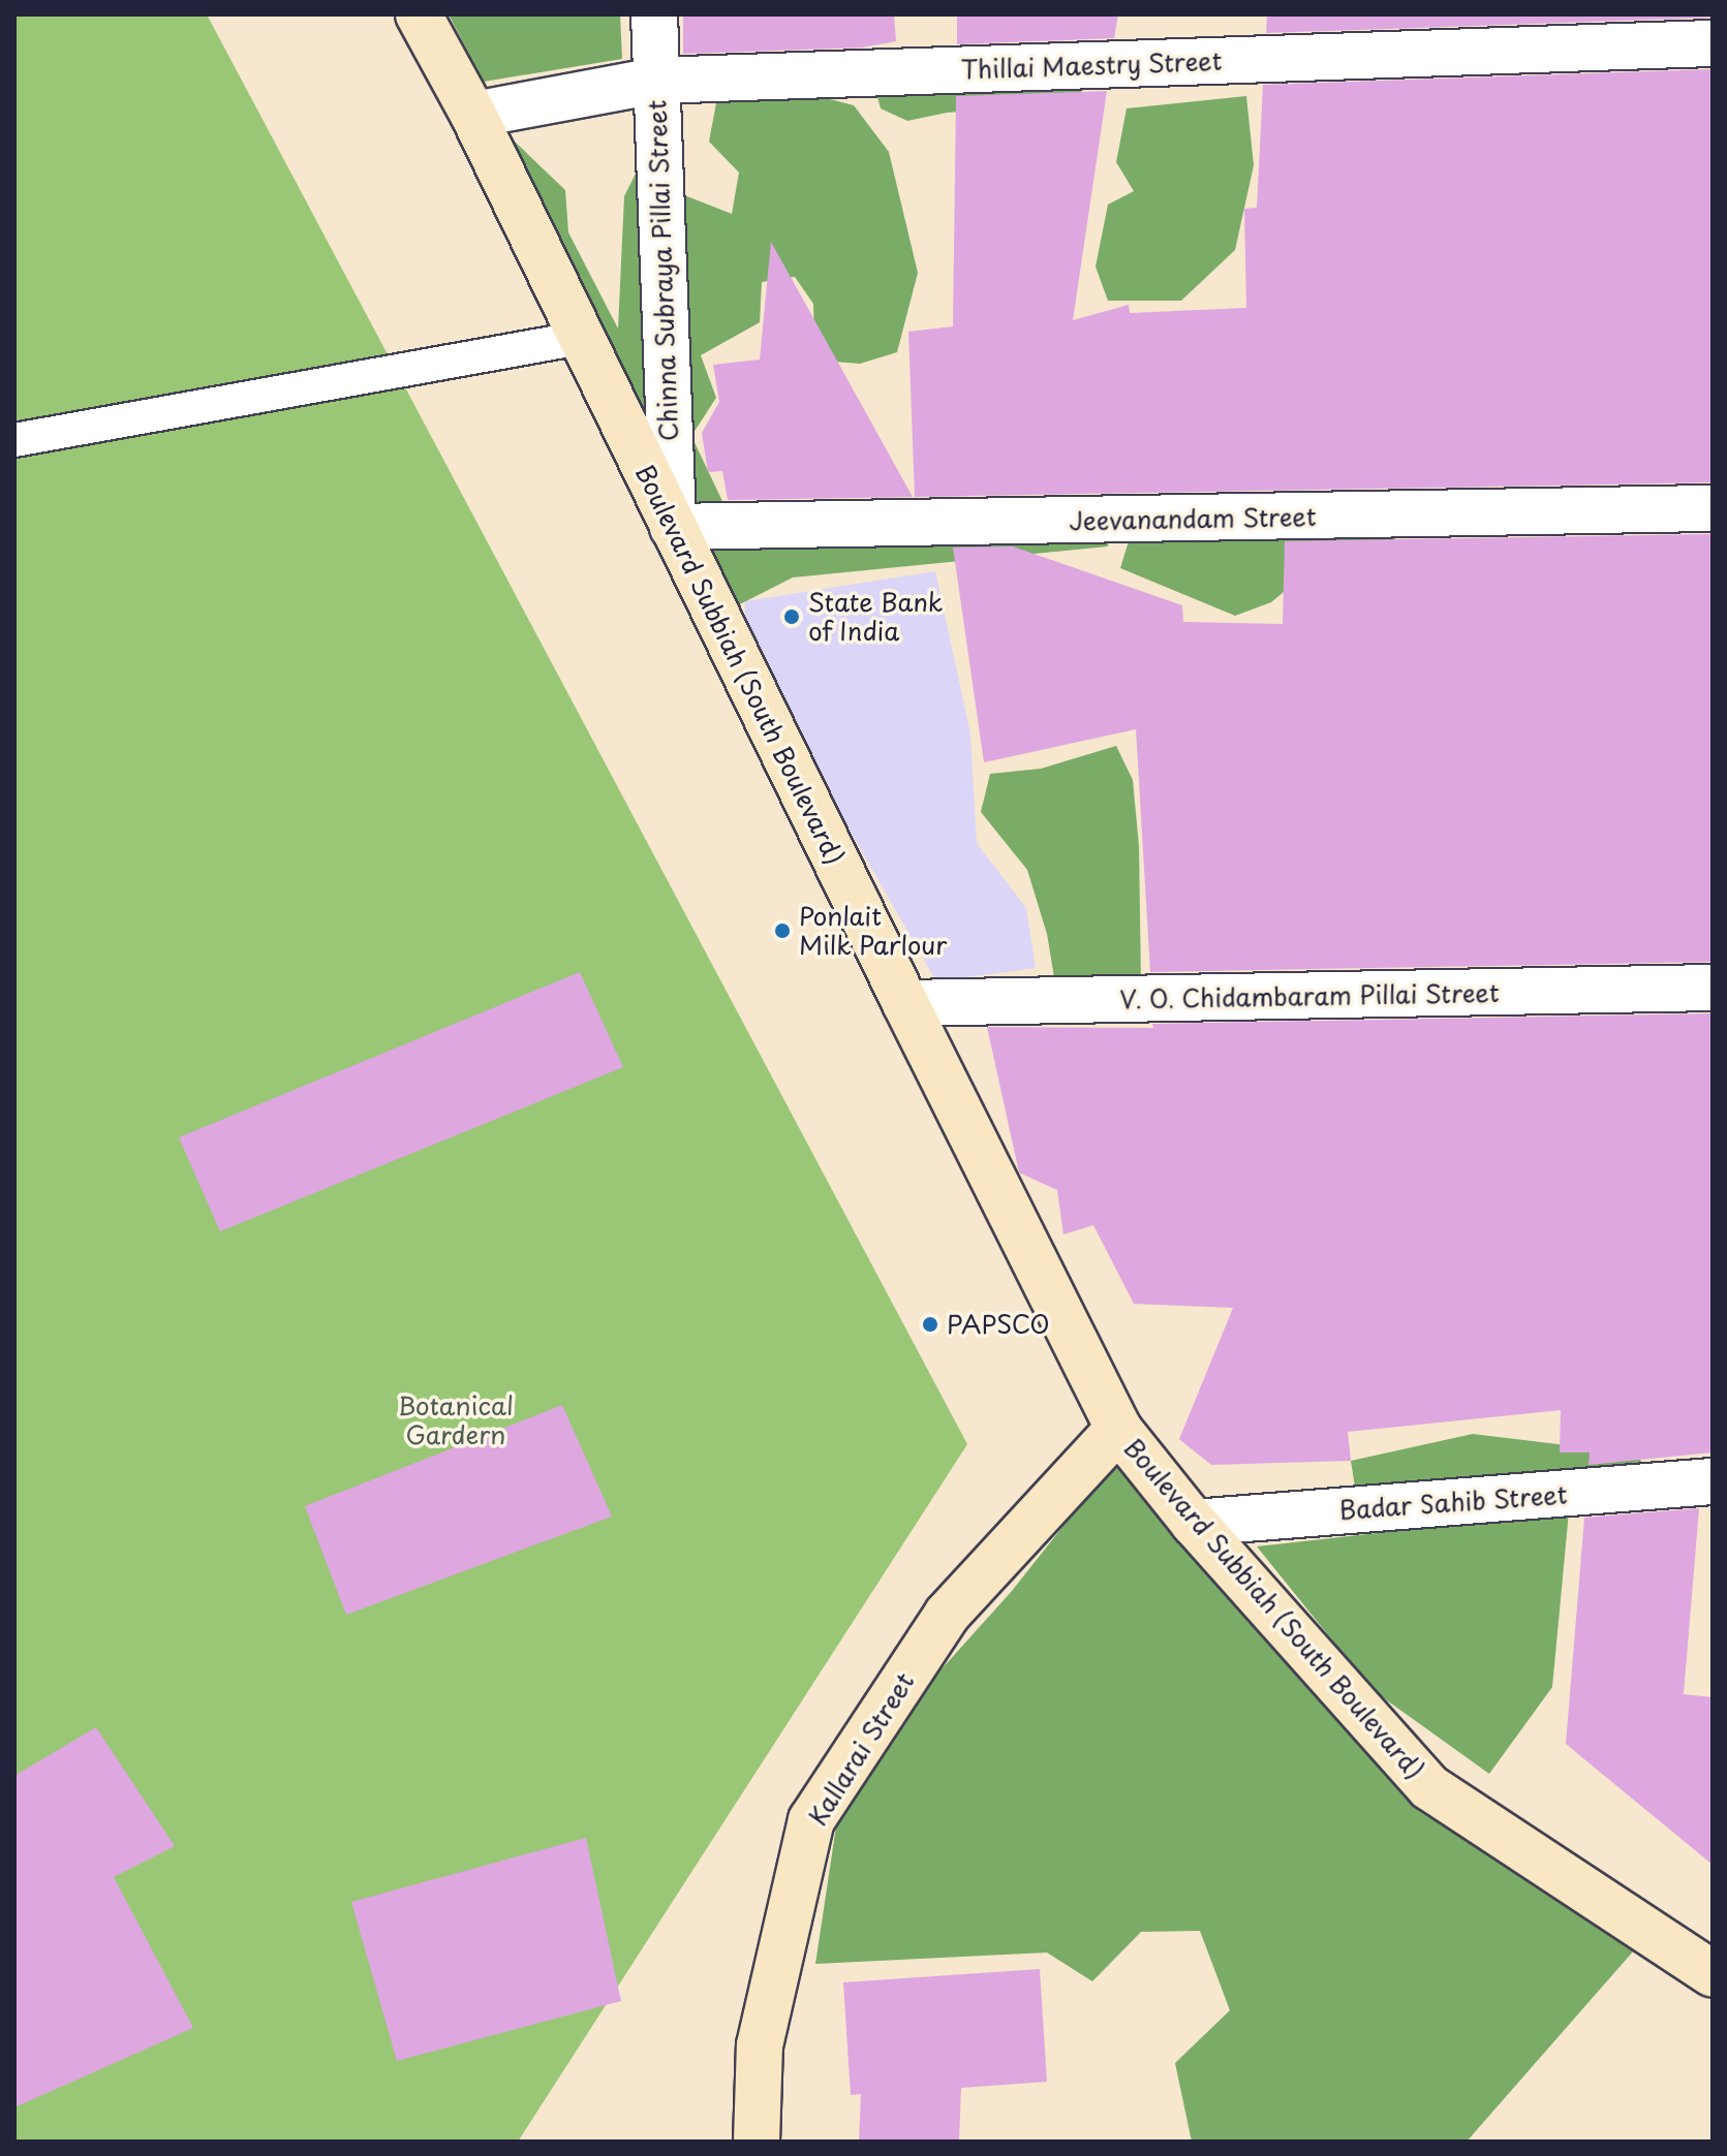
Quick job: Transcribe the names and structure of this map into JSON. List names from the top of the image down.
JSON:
{
  "streets": {
    "main road": ["Boulevard Subbiah (South Boulevard)", "Kallarai Street"],
    "street": [
      "Thillai Maestry Street",
      "Chinna Subraya Pillai Street",
      "Jeevanandam Street",
      "V. O. Chidambaram Pillai Street",
      "Badar Sahib Street"
    ]
  },
  "crossings": [
    ["Thillai Maestry Street", "Chinna Subraya Pillai Street"],
    ["Thillai Maestry Street", "Boulevard Subbiah (South Boulevard)"],
    ["Chinna Subraya Pillai Street", "Jeevanandam Street"],
    ["Chinna Subraya Pillai Street", "Boulevard Subbiah (South Boulevard)"],
    ["Jeevanandam Street", "Boulevard Subbiah (South Boulevard)"],
    ["Boulevard Subbiah (South Boulevard)", "V. O. Chidambaram Pillai Street"],
    ["Boulevard Subbiah (South Boulevard)", "Badar Sahib Street"],
    ["Boulevard Subbiah (South Boulevard)", "Kallarai Street"]
  ],
  "parks": ["Botanical Gardern"],
  "places": ["State Bank of India", "Ponlait Milk Parlour", "PAPSCO"]
}
